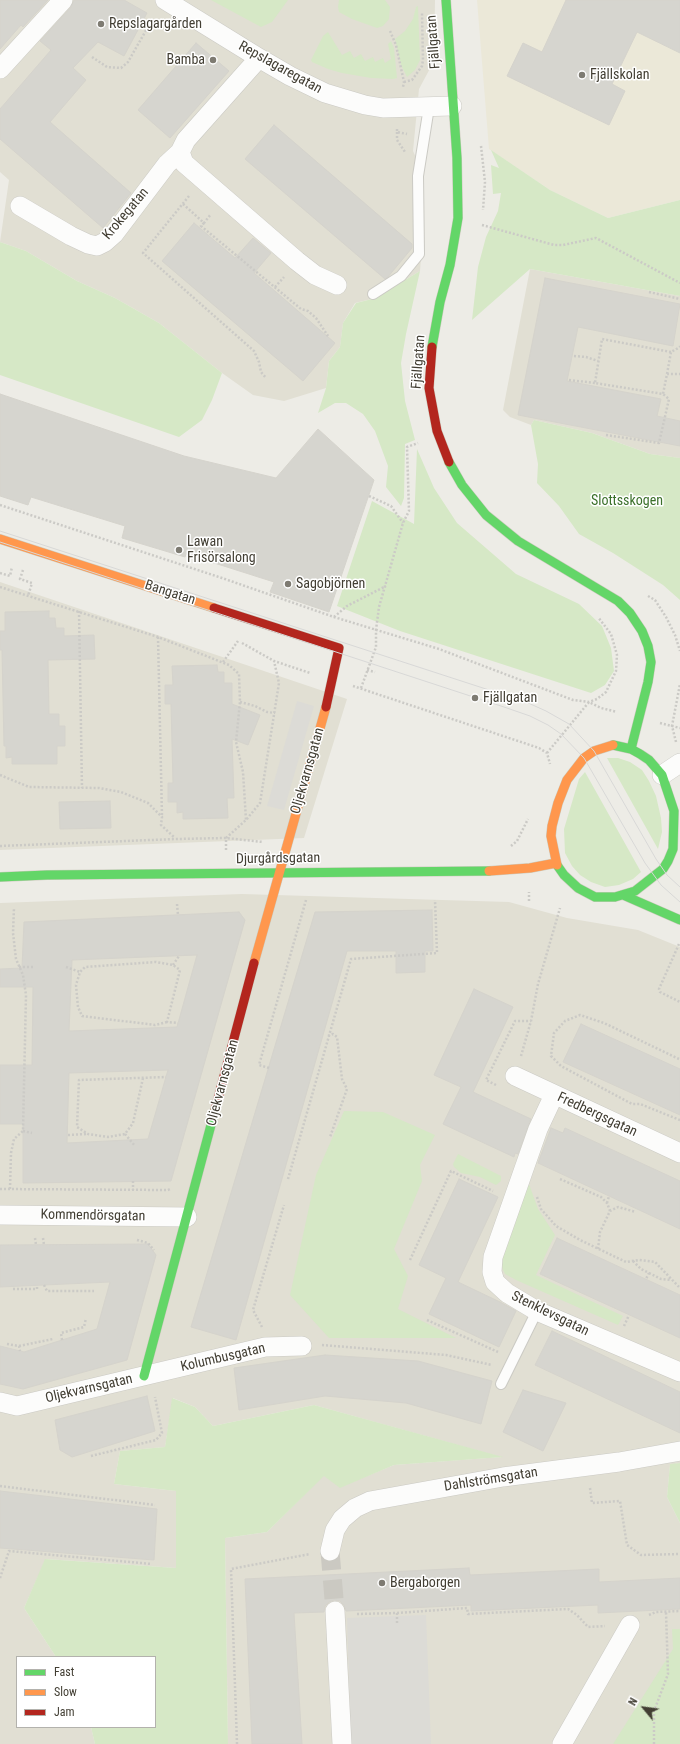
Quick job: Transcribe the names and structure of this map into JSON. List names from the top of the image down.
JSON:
{
  "streets": {
    "street": [
      "Fjällgatan",
      "Repslagaregatan",
      "Krokegatan",
      "Bangatan",
      "Oljekvarnsgatan",
      "Djurgårdsgatan",
      "Fredbergsgatan",
      "Kommendörsgatan",
      "Stenklevsgatan",
      "Kolumbusgatan",
      "Dahlströmsgatan"
    ]
  },
  "crossings": [
    ["Fjällgatan", "Repslagaregatan"],
    ["Fjällgatan", "Djurgårdsgatan"],
    ["Repslagaregatan", "Krokegatan"],
    ["Bangatan", "Oljekvarnsgatan"],
    ["Oljekvarnsgatan", "Djurgårdsgatan"],
    ["Oljekvarnsgatan", "Kommendörsgatan"],
    ["Oljekvarnsgatan", "Kolumbusgatan"],
    ["Fredbergsgatan", "Stenklevsgatan"]
  ],
  "parks": ["Slottsskogen"],
  "places": [
    "Repslagargården",
    "Bamba",
    "Fjällskolan",
    "Lawan Frisörsalong",
    "Sagobjörnen",
    "Fjällgatan",
    "Bergaborgen"
  ],
  "legend": ["Fast", "Slow", "Jam"],
  "north": "top left"
}
